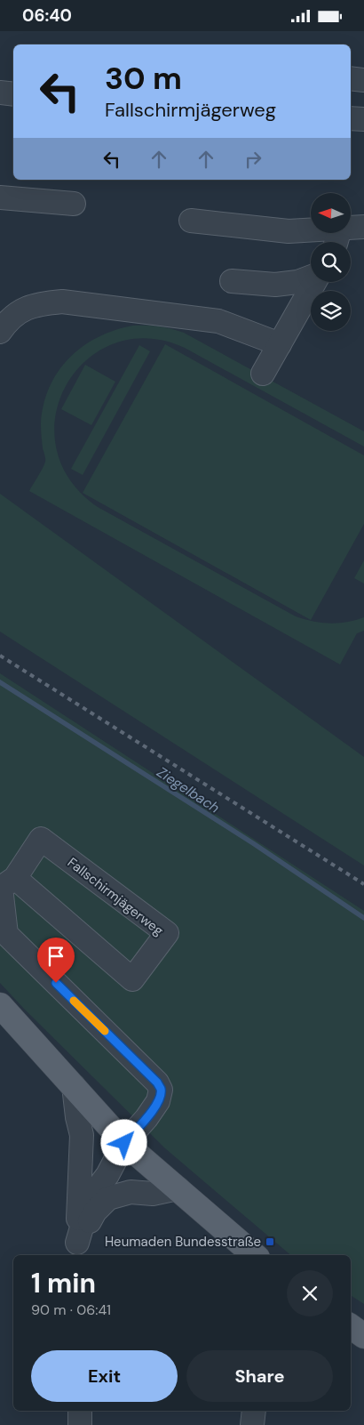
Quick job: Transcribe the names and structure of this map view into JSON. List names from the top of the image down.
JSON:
{
  "streets": {
    "street": ["Fallschirmjägerweg"]
  },
  "water": ["Ziegelbach"],
  "places": {
    "transit": ["Heumaden Bundesstraße"]
  },
  "north": "left",
  "page": {
    "status": "06:40",
    "turn": ["30 m", "Fallschirmjägerweg"],
    "heading": ["1 min", "90 m · 06:41"],
    "buttons": ["Exit", "Share"]
  }
}
